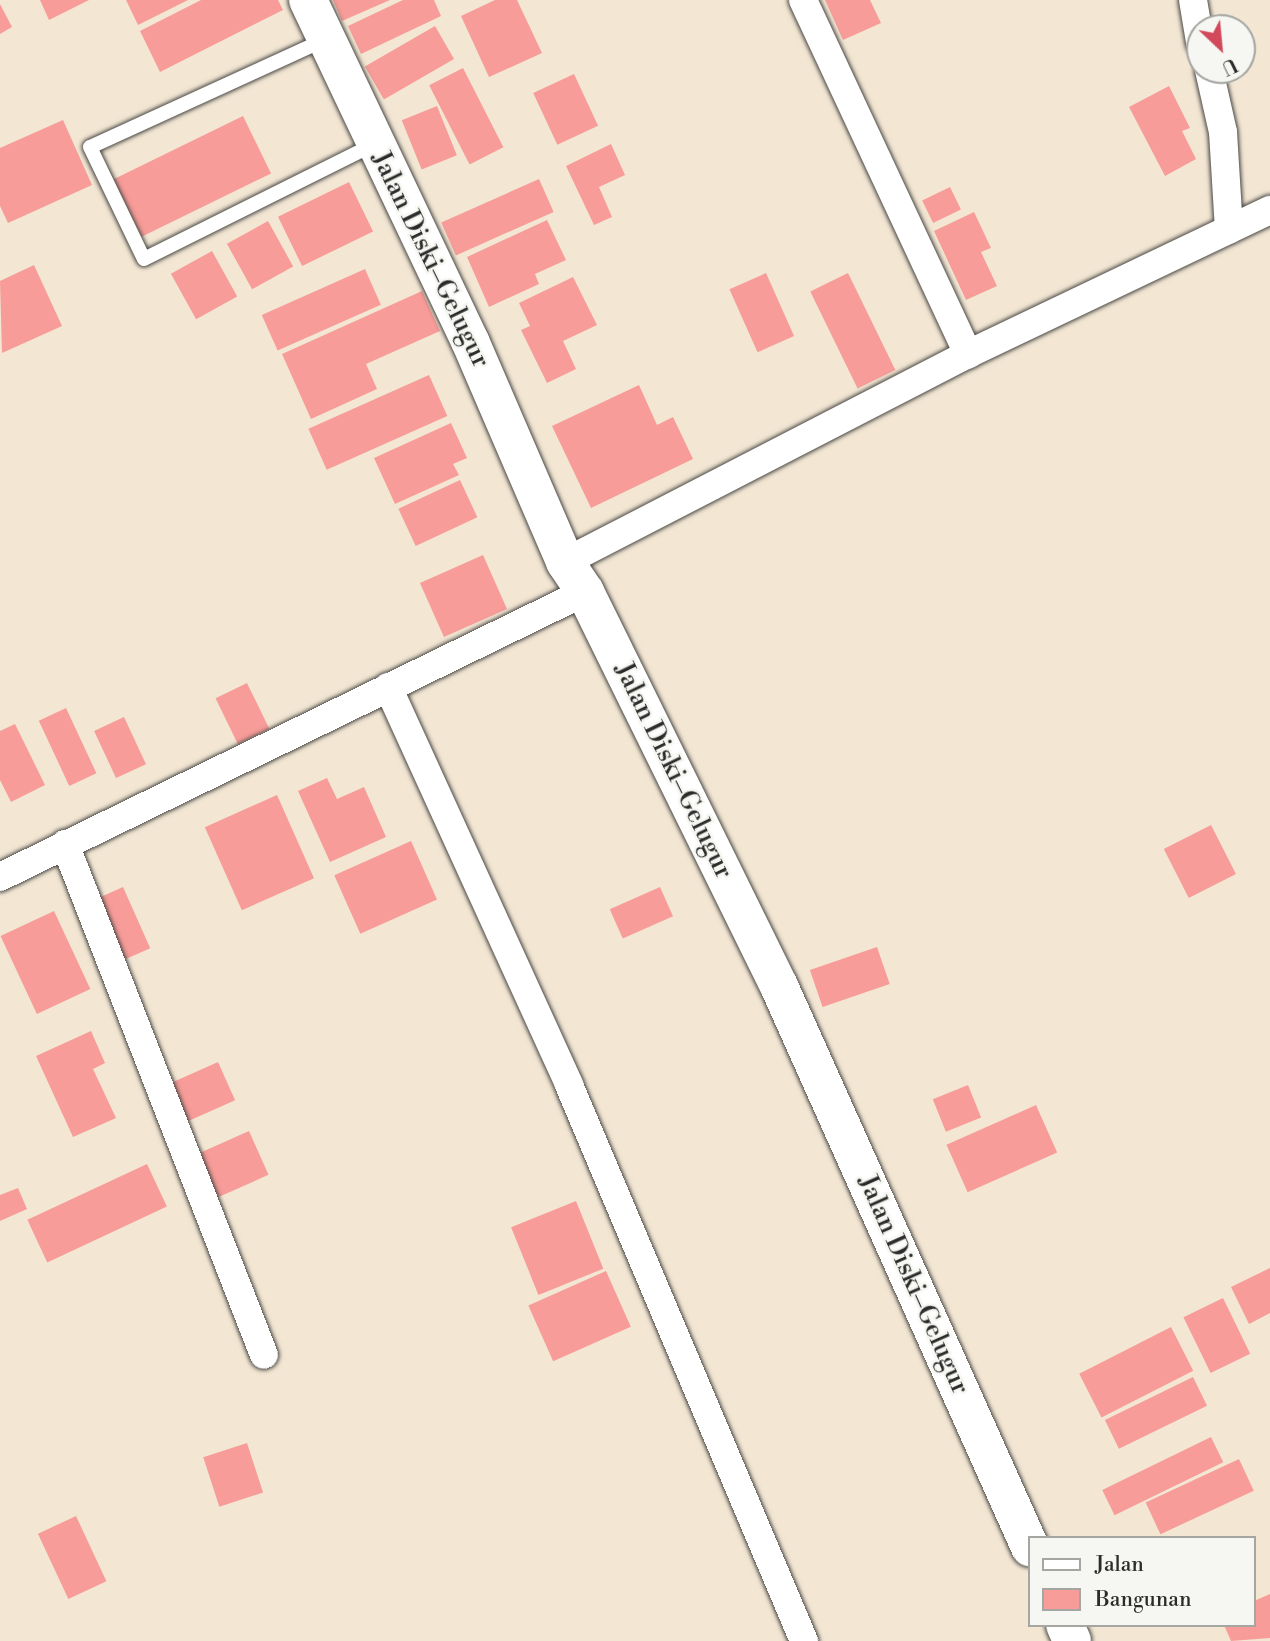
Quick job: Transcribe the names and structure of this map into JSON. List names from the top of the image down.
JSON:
{
  "streets": {
    "main road": ["Jalan Diski–Gelugur"]
  },
  "legend": ["Jalan", "Bangunan"],
  "north": "bottom right"
}
